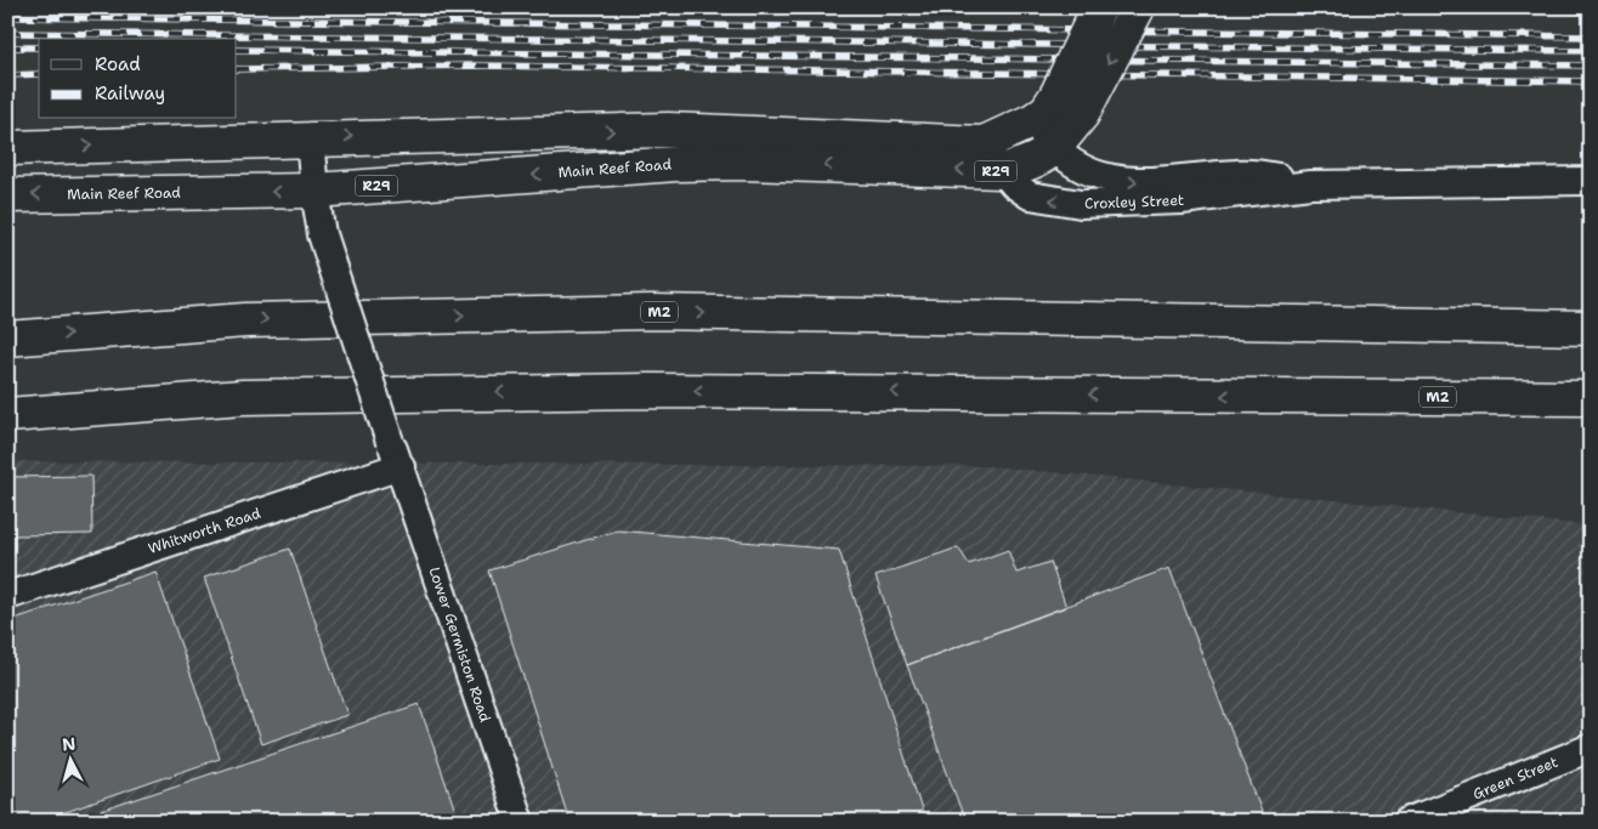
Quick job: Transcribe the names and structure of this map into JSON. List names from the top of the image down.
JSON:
{
  "streets": {
    "main road": ["Main Reef Road", "R29", "M2"],
    "street": [
      "Croxley Street",
      "Whitworth Road",
      "Lower Germiston Road",
      "Green Street"
    ]
  },
  "crossings": [
    ["Main Reef Road", "Croxley Street"],
    ["Main Reef Road", "Lower Germiston Road"],
    ["Whitworth Road", "Lower Germiston Road"]
  ],
  "legend": ["Road", "Railway"],
  "north": "top"
}
